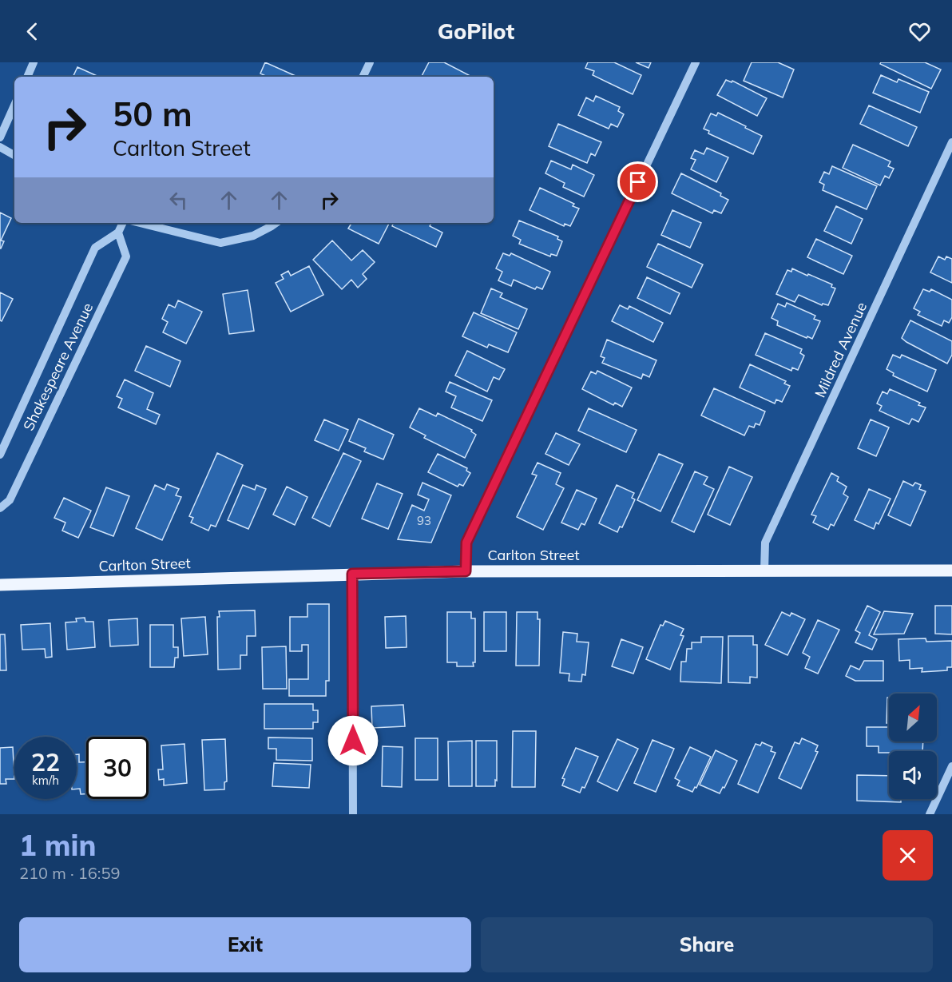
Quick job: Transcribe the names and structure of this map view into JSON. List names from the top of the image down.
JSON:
{
  "streets": {
    "main road": ["Carlton Street"],
    "street": ["Mildred Avenue", "Shakespeare Avenue"]
  },
  "crossings": [
    ["Mildred Avenue", "Carlton Street"]
  ],
  "house_numbers": ["93"],
  "north": "top right",
  "page": {
    "header": "GoPilot",
    "turn": ["50 m", "Carlton Street"],
    "speed": "22 km/h",
    "limit": "30",
    "heading": ["1 min", "210 m · 16:59"],
    "buttons": ["Exit", "Share"]
  }
}
